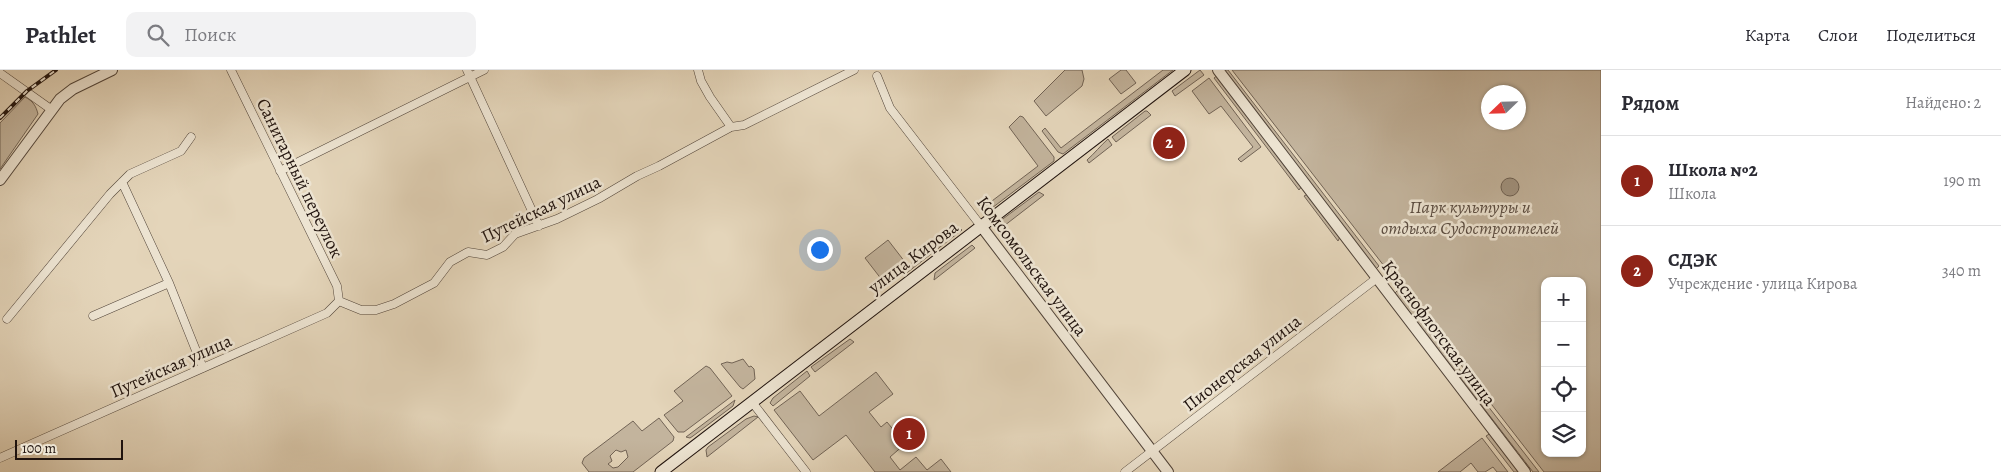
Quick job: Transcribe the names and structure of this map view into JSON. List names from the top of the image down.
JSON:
{
  "streets": {
    "main road": ["улица Кирова"],
    "street": [
      "Санитарный переулок",
      "Путейская улица",
      "Комсомольская улица",
      "Краснофлотская улица",
      "Пионерская улица"
    ]
  },
  "crossings": [
    ["Санитарный переулок", "Путейская улица"],
    ["улица Кирова", "Комсомольская улица"],
    ["Комсомольская улица", "Пионерская улица"],
    ["Краснофлотская улица", "Пионерская улица"]
  ],
  "parks": ["Парк культуры и отдыха Судостроителей"],
  "scale_bar": "100 m",
  "north": "bottom left",
  "page": {
    "header": "Pathlet",
    "search": "Поиск",
    "nav": ["Карта", "Слои", "Поделиться"],
    "heading": ["Рядом", "Найдено: 2"],
    "pins": ["2", "1"],
    "list": [
      {
        "mark": "1",
        "name": "Школа №2",
        "note": "Школа",
        "value": "190 m"
      },
      {
        "mark": "2",
        "name": "СДЭК",
        "note": "Учреждение · улица Кирова",
        "value": "340 m"
      }
    ],
    "map_buttons": ["+", "−"],
    "scale": "100 m"
  }
}
